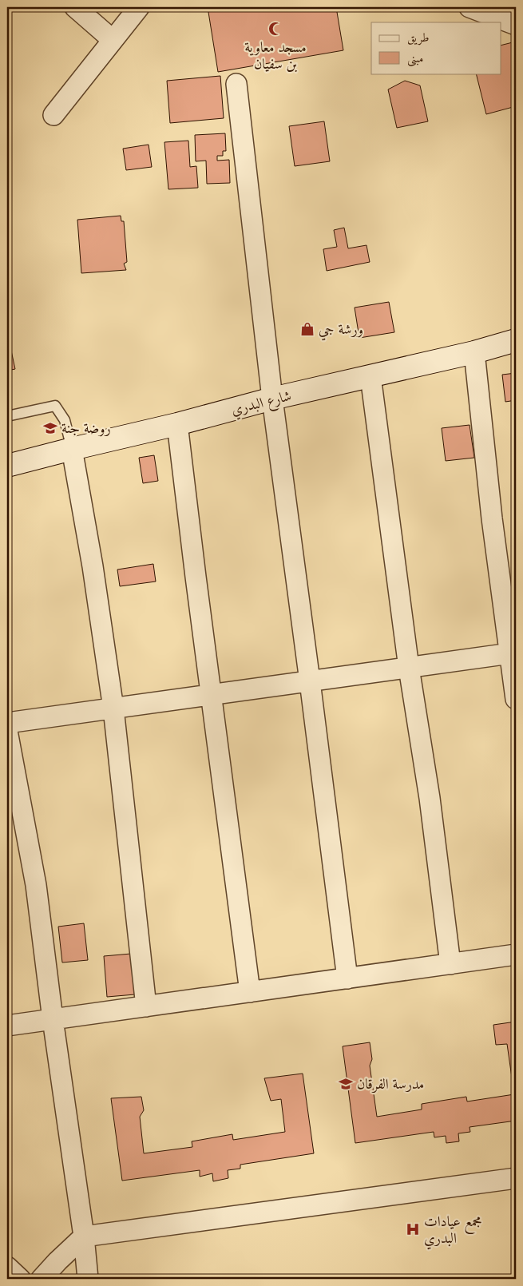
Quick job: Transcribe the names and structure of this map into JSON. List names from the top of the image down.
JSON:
{
  "streets": {
    "street": ["شارع البدري"]
  },
  "places": {
    "mosque": ["مسجد معاوية بن سفيان"],
    "shop": ["ورشة جي"],
    "school or university": ["روضة جنة", "مدرسة الفرقان"],
    "hospital": ["مجمع عيادات البدري"]
  },
  "legend": ["طريق", "مبنى"]
}
